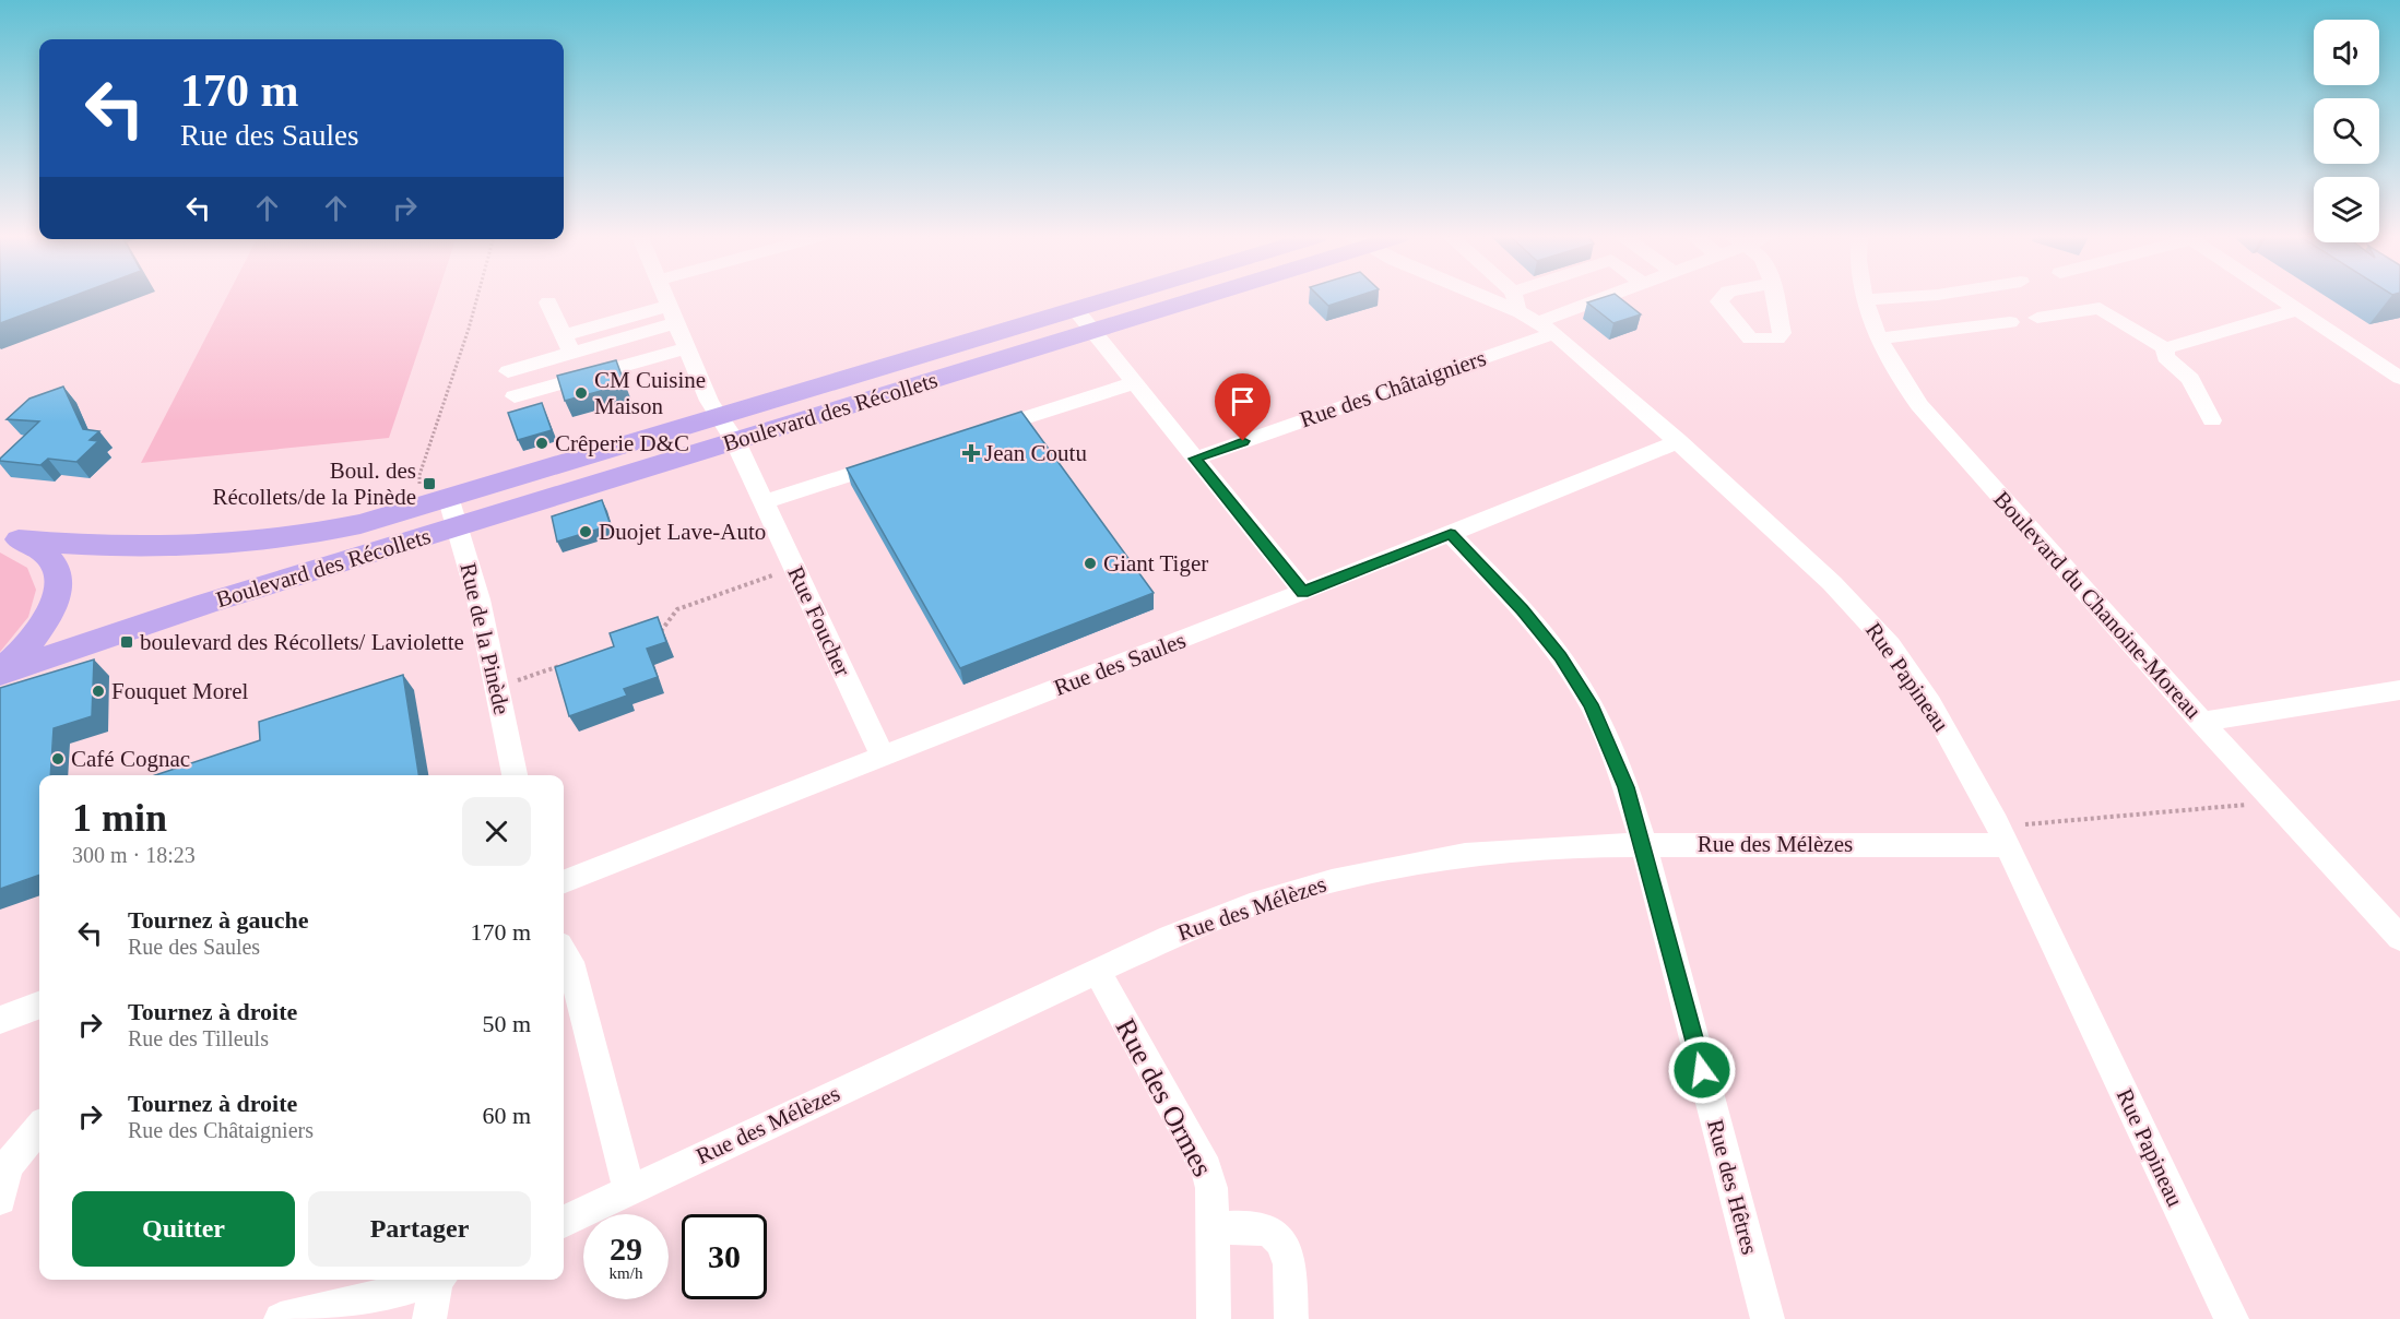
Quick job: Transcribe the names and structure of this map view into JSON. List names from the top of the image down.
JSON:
{
  "streets": {
    "main road": ["Boulevard des Récollets"],
    "street": [
      "Rue des Châtaigniers",
      "Boulevard du Chanoine-Moreau",
      "Rue Foucher",
      "Rue de la Pinède",
      "Rue des Saules",
      "Rue Papineau",
      "Rue des Mélèzes",
      "Rue des Ormes",
      "Rue des Hêtres"
    ]
  },
  "crossings": [
    ["Rue des Châtaigniers", "Rue Papineau"],
    ["Boulevard des Récollets", "Rue Foucher"],
    ["Boulevard des Récollets", "Rue de la Pinède"],
    ["Rue Foucher", "Rue des Saules"],
    ["Rue des Saules", "Rue Papineau"],
    ["Rue des Saules", "Rue des Hêtres"],
    ["Rue Papineau", "Rue des Mélèzes"],
    ["Rue des Mélèzes", "Rue des Ormes"],
    ["Rue des Mélèzes", "Rue des Hêtres"]
  ],
  "places": {
    "other": [
      "CM Cuisine Maison",
      "Crêperie D&C",
      "Duojet Lave-Auto",
      "Giant Tiger",
      "Fouquet Morel",
      "Café Cognac"
    ],
    "health": ["Jean Coutu"],
    "transit": ["Boul. des Récollets/de la Pinède", "boulevard des Récollets/ Laviolette"]
  },
  "page": {
    "turn": ["170 m", "Rue des Saules"],
    "heading": ["1 min", "300 m · 18:23"],
    "list": [
      {
        "name": "Tournez à gauche",
        "note": "Rue des Saules",
        "value": "170 m"
      },
      {
        "name": "Tournez à droite",
        "note": "Rue des Tilleuls",
        "value": "50 m"
      },
      {
        "name": "Tournez à droite",
        "note": "Rue des Châtaigniers",
        "value": "60 m"
      }
    ],
    "buttons": ["Quitter", "Partager"],
    "speed": "29 km/h",
    "limit": "30"
  }
}
